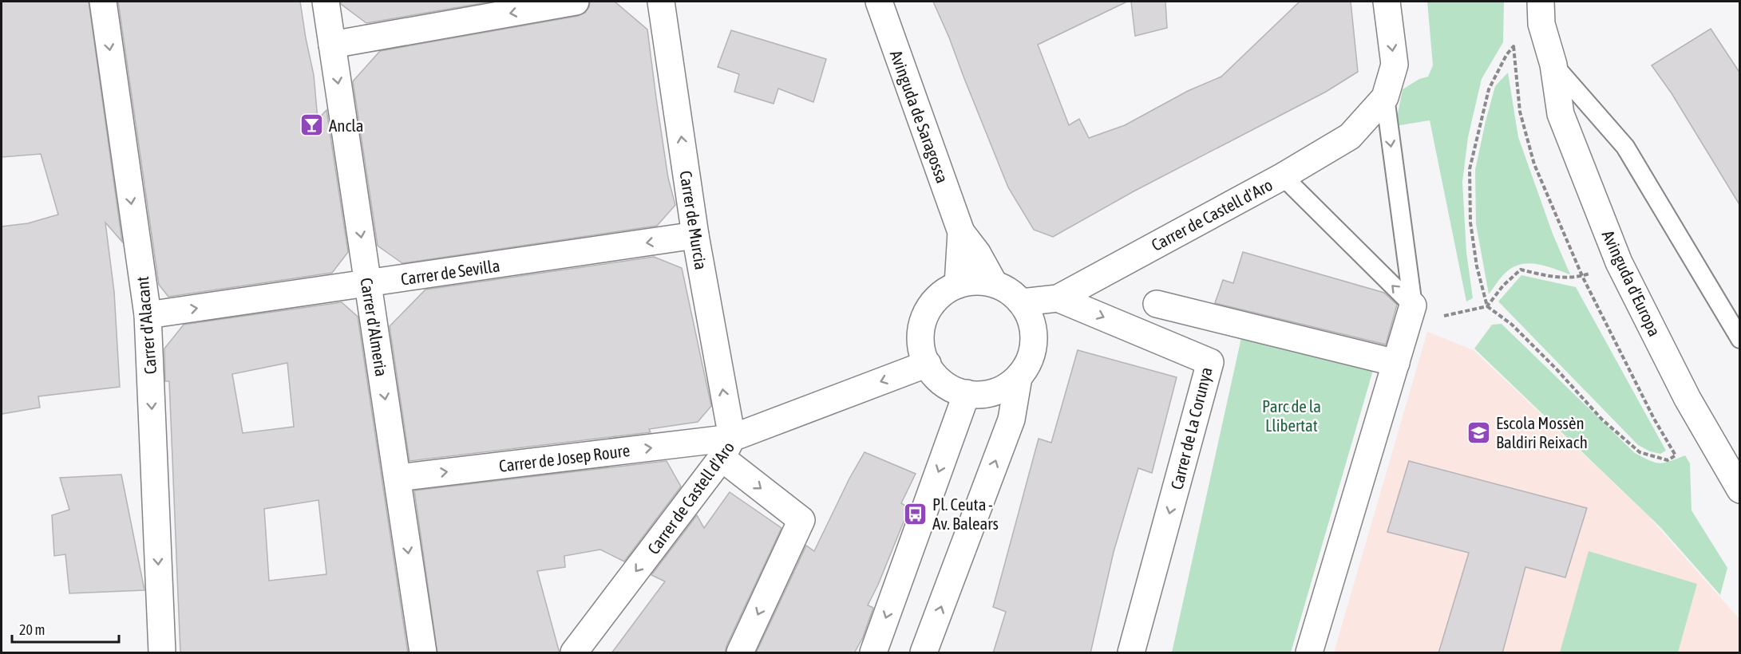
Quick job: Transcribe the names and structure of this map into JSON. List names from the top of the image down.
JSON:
{
  "streets": {
    "street": [
      "Avinguda de Saragossa",
      "Carrer de Castell d'Aro",
      "Carrer de Murcia",
      "Carrer de Sevilla",
      "Avinguda d'Europa",
      "Carrer d'Alacant",
      "Carrer d'Almeria",
      "Carrer de La Corunya",
      "Carrer de Josep Roure"
    ]
  },
  "crossings": [
    ["Avinguda de Saragossa", "Carrer de Castell d'Aro"],
    ["Carrer de Castell d'Aro", "Carrer de Murcia"],
    ["Carrer de Castell d'Aro", "Carrer de La Corunya"],
    ["Carrer de Castell d'Aro", "Carrer de Josep Roure"],
    ["Carrer de Murcia", "Carrer de Sevilla"],
    ["Carrer de Murcia", "Carrer de Josep Roure"],
    ["Carrer de Sevilla", "Carrer d'Alacant"],
    ["Carrer de Sevilla", "Carrer d'Almeria"],
    ["Carrer d'Almeria", "Carrer de Josep Roure"]
  ],
  "one_way": [
    "Carrer de Castell d'Aro",
    "Carrer de Murcia",
    "Carrer d'Alacant",
    "Carrer d'Almeria",
    "Carrer de Josep Roure"
  ],
  "parks": ["Parc de la Llibertat"],
  "places": {
    "bar": ["Ancla"],
    "school or university": ["Escola Mossèn Baldiri Reixach"],
    "bus stop": ["Pl. Ceuta - Av. Balears"]
  },
  "scale_bar": "20 m"
}
